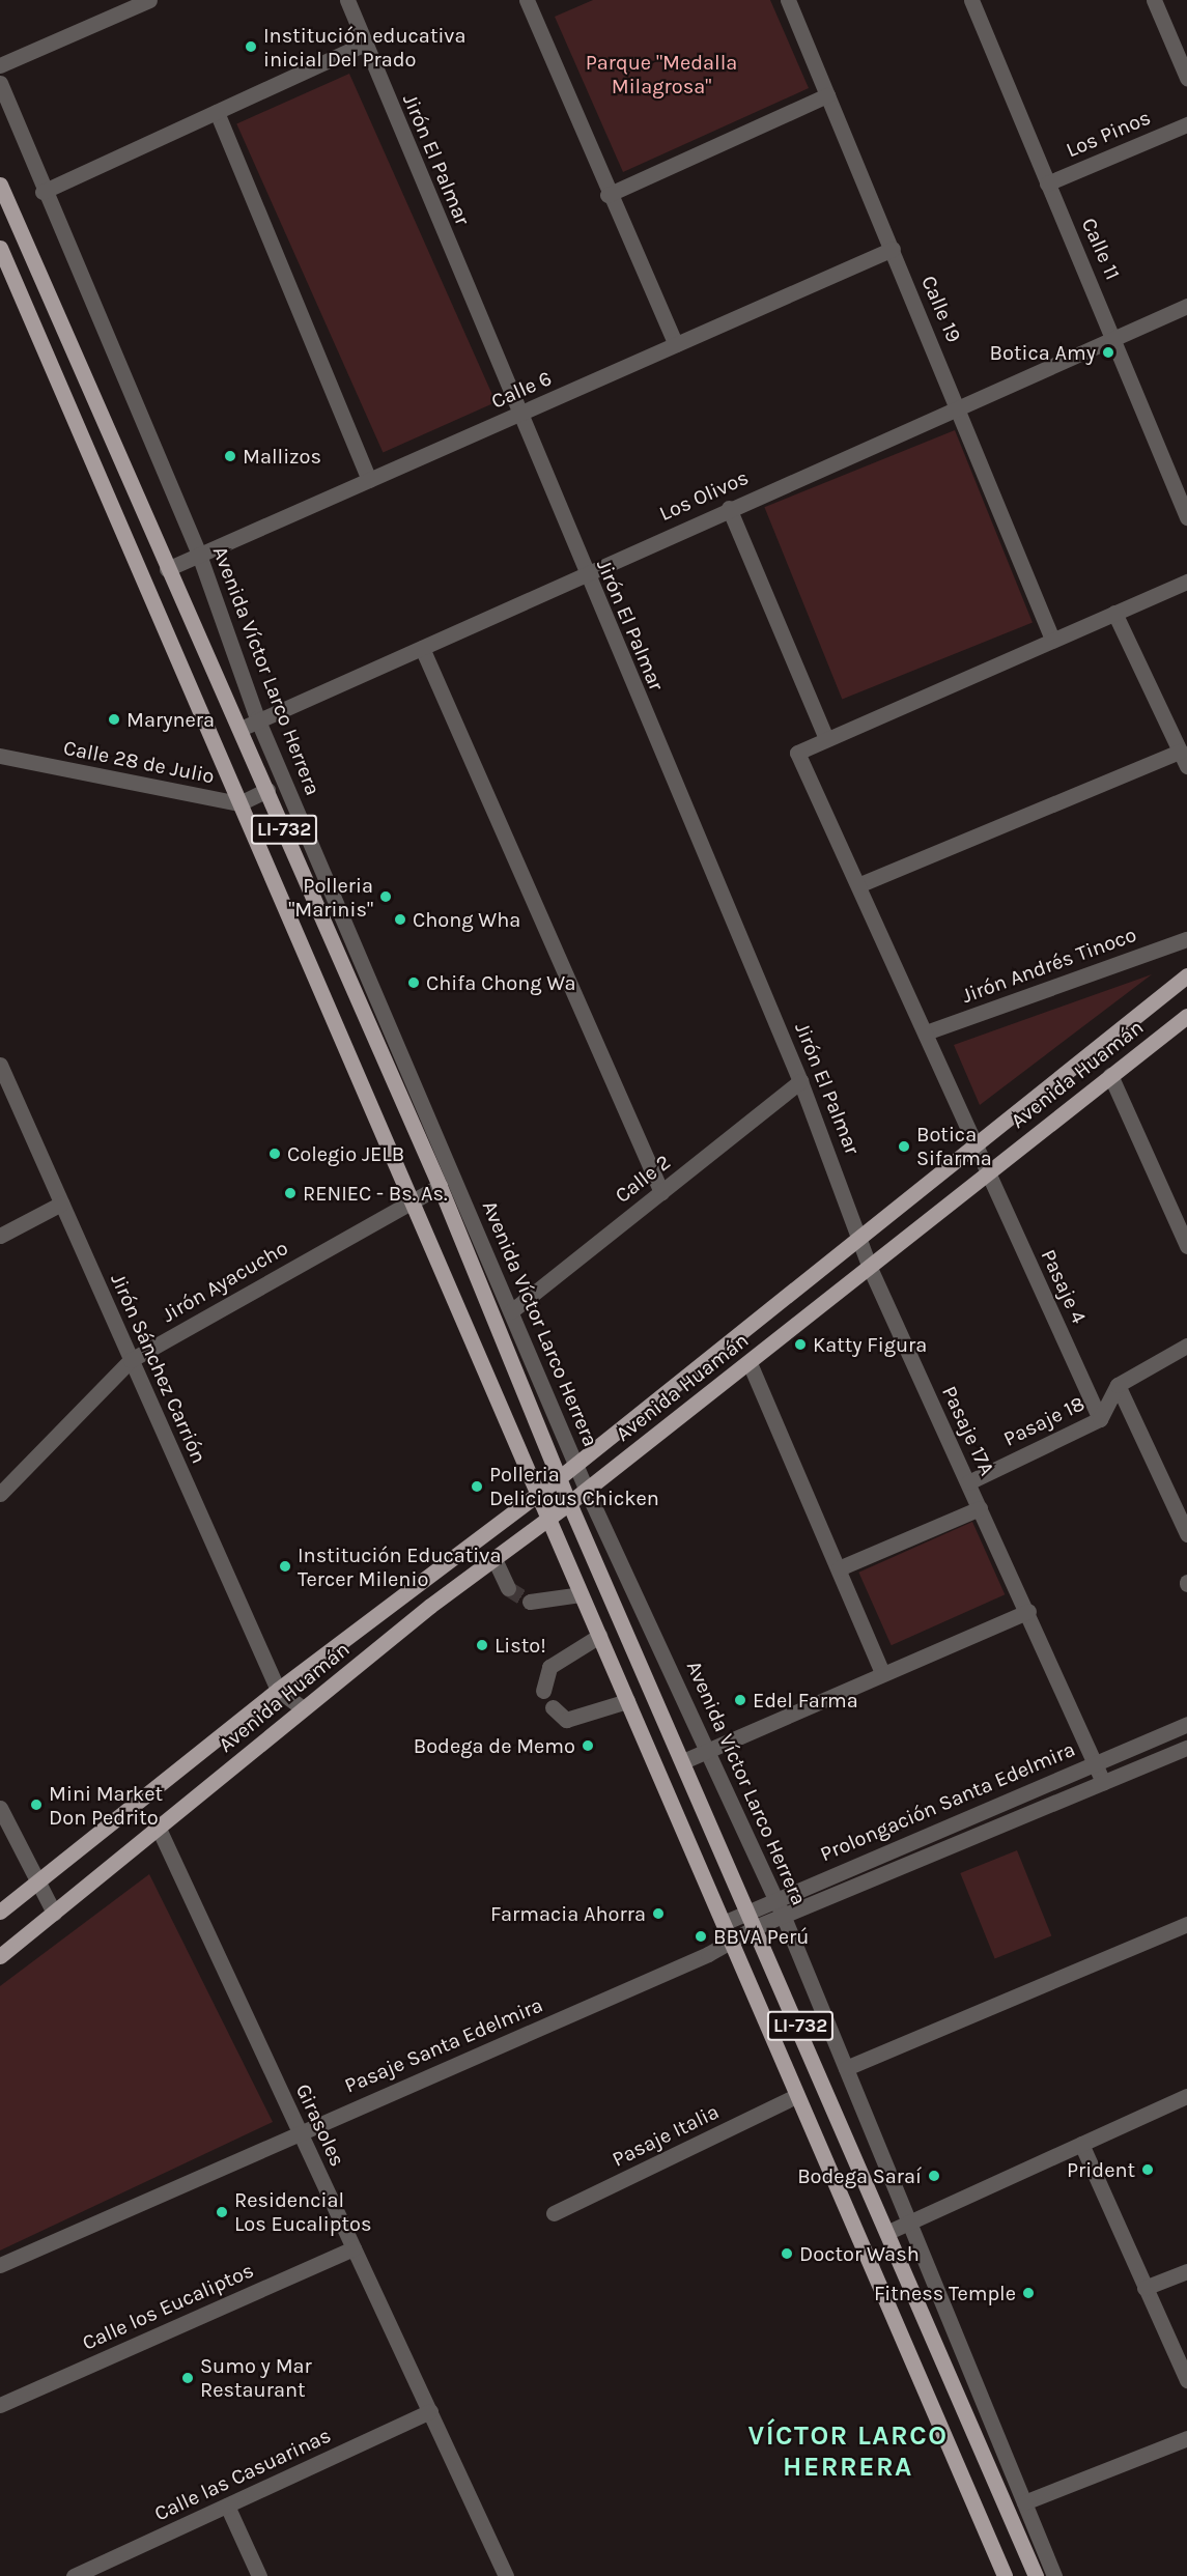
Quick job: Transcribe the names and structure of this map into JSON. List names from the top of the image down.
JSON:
{
  "streets": {
    "main road": ["Avenida Víctor Larco Herrera", "LI-732", "Avenida Huamán"],
    "street": [
      "Los Pinos",
      "Jirón El Palmar",
      "Calle 11",
      "Calle 19",
      "Calle 6",
      "Los Olivos",
      "Calle 28 de Julio",
      "Jirón Andrés Tinoco",
      "Calle 2",
      "Jirón Ayacucho",
      "Pasaje 4",
      "Jirón Sánchez Carrión",
      "Pasaje 18",
      "Pasaje 17A",
      "Prolongación Santa Edelmira",
      "Pasaje Santa Edelmira",
      "Girasoles",
      "Pasaje Italia",
      "Calle los Eucaliptos",
      "Calle las Casuarinas"
    ]
  },
  "crossings": [
    ["Los Pinos", "Calle 11"],
    ["Jirón El Palmar", "Calle 6"],
    ["Jirón El Palmar", "Los Olivos"],
    ["Jirón El Palmar", "Avenida Huamán"],
    ["Jirón El Palmar", "Calle 2"],
    ["Jirón El Palmar", "Pasaje 17A"],
    ["Calle 11", "Los Olivos"],
    ["Calle 19", "Calle 6"],
    ["Calle 19", "Los Olivos"],
    ["Calle 6", "Avenida Víctor Larco Herrera"],
    ["Los Olivos", "Avenida Víctor Larco Herrera"],
    ["Avenida Víctor Larco Herrera", "Avenida Huamán"],
    ["Avenida Víctor Larco Herrera", "Calle 2"],
    ["Avenida Víctor Larco Herrera", "Jirón Ayacucho"],
    ["Avenida Víctor Larco Herrera", "Prolongación Santa Edelmira"],
    ["Calle 28 de Julio", "LI-732"],
    ["LI-732", "Avenida Huamán"],
    ["LI-732", "Jirón Ayacucho"],
    ["LI-732", "Prolongación Santa Edelmira"],
    ["LI-732", "Pasaje Santa Edelmira"],
    ["LI-732", "Pasaje Italia"],
    ["Jirón Andrés Tinoco", "Pasaje 4"],
    ["Avenida Huamán", "Pasaje 4"],
    ["Avenida Huamán", "Jirón Sánchez Carrión"],
    ["Avenida Huamán", "Pasaje 17A"],
    ["Avenida Huamán", "Girasoles"],
    ["Jirón Ayacucho", "Jirón Sánchez Carrión"],
    ["Pasaje 4", "Pasaje 18"],
    ["Pasaje 18", "Pasaje 17A"],
    ["Pasaje 17A", "Prolongación Santa Edelmira"],
    ["Prolongación Santa Edelmira", "Pasaje Santa Edelmira"],
    ["Pasaje Santa Edelmira", "Girasoles"],
    ["Girasoles", "Calle los Eucaliptos"],
    ["Girasoles", "Calle las Casuarinas"]
  ],
  "districts": ["VÍCTOR LARCO HERRERA"],
  "parks": ["Parque \"Medalla Milagrosa\""],
  "places": [
    "Institución educativa inicial Del Prado",
    "Botica Amy",
    "Mallizos",
    "Marynera",
    "Polleria \"Marinis\"",
    "Chong Wha",
    "Chifa Chong Wa",
    "Botica Sifarma",
    "Colegio JELB",
    "RENIEC - Bs. As.",
    "Katty Figura",
    "Polleria Delicious Chicken",
    "Institución Educativa Tercer Milenio",
    "Listo!",
    "Edel Farma",
    "Bodega de Memo",
    "Mini Market Don Pedrito",
    "Farmacia Ahorra",
    "BBVA Perú",
    "Prident",
    "Bodega Saraí",
    "Residencial Los Eucaliptos",
    "Doctor Wash",
    "Fitness Temple",
    "Sumo y Mar Restaurant"
  ]
}
